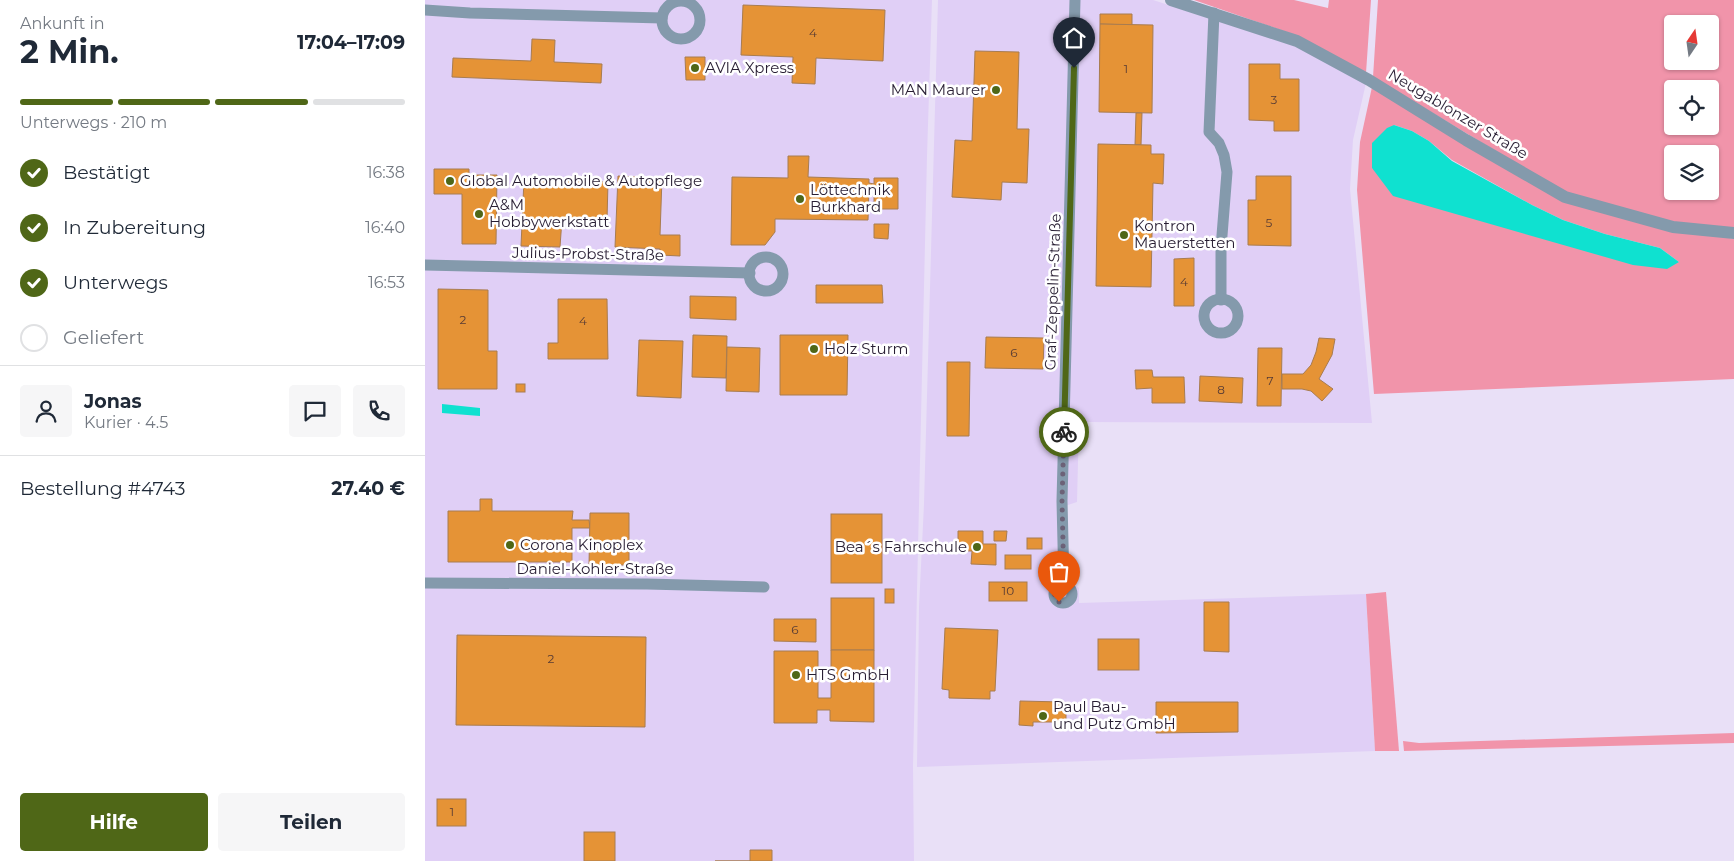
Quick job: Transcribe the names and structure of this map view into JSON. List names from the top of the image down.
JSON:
{
  "streets": {
    "street": [
      "Neugablonzer Straße",
      "Julius-Probst-Straße",
      "Graf-Zeppelin-Straße",
      "Daniel-Kohler-Straße"
    ]
  },
  "places": [
    "AVIA Xpress",
    "MAN Maurer",
    "Global Automobile & Autopflege",
    "Löttechnik Burkhard",
    "A&M Hobbywerkstatt",
    "Kontron Mauerstetten",
    "Holz Sturm",
    "Corona Kinoplex",
    "Bea´s Fahrschule",
    "HTS GmbH",
    "Paul Bau- und Putz GmbH"
  ],
  "house_numbers": [
    "4",
    "1",
    "3",
    "5",
    "4",
    "2",
    "4",
    "6",
    "7",
    "8",
    "10",
    "6",
    "2",
    "1"
  ],
  "north": "top",
  "page": {
    "heading": ["2 Min.", "Ankunft in", "17:04–17:09"],
    "panel": [
      "Jonas",
      "Kurier · 4.5",
      "Bestellung #4743",
      "27.40 €"
    ],
    "bar": "Unterwegs · 210 m",
    "list": [
      ["Bestätigt", "16:38"],
      ["In Zubereitung", "16:40"],
      ["Unterwegs", "16:53"],
      "Geliefert"
    ],
    "buttons": ["Hilfe", "Teilen"]
  }
}
